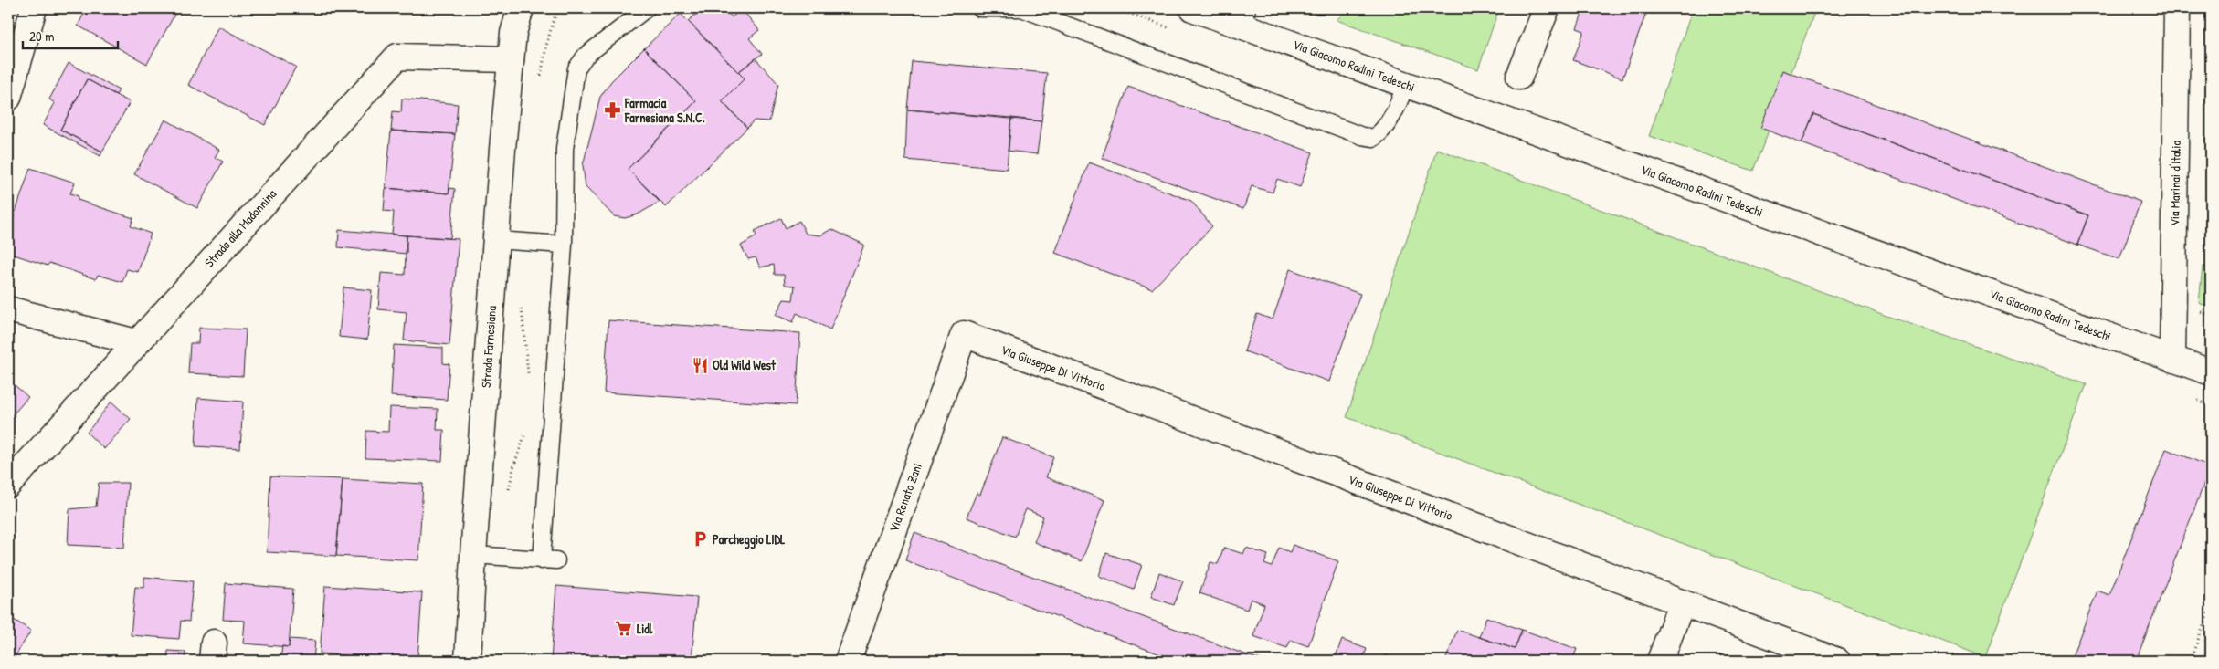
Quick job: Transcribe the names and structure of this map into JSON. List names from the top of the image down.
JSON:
{
  "streets": {
    "street": [
      "Via Giacomo Radini Tedeschi",
      "Via Marinai d'Italia",
      "Strada alla Madonnina",
      "Strada Farnesiana",
      "Via Giuseppe Di Vittorio",
      "Via Renato Zani"
    ]
  },
  "crossings": [
    ["Via Giacomo Radini Tedeschi", "Via Marinai d'Italia"],
    ["Strada alla Madonnina", "Strada Farnesiana"],
    ["Via Giuseppe Di Vittorio", "Via Renato Zani"]
  ],
  "places": {
    "pharmacy": ["Farmacia Farnesiana S.N.C."],
    "restaurant": ["Old Wild West"],
    "parking": ["Parcheggio LIDL"],
    "supermarket": ["Lidl"]
  },
  "scale_bar": "20 m"
}
